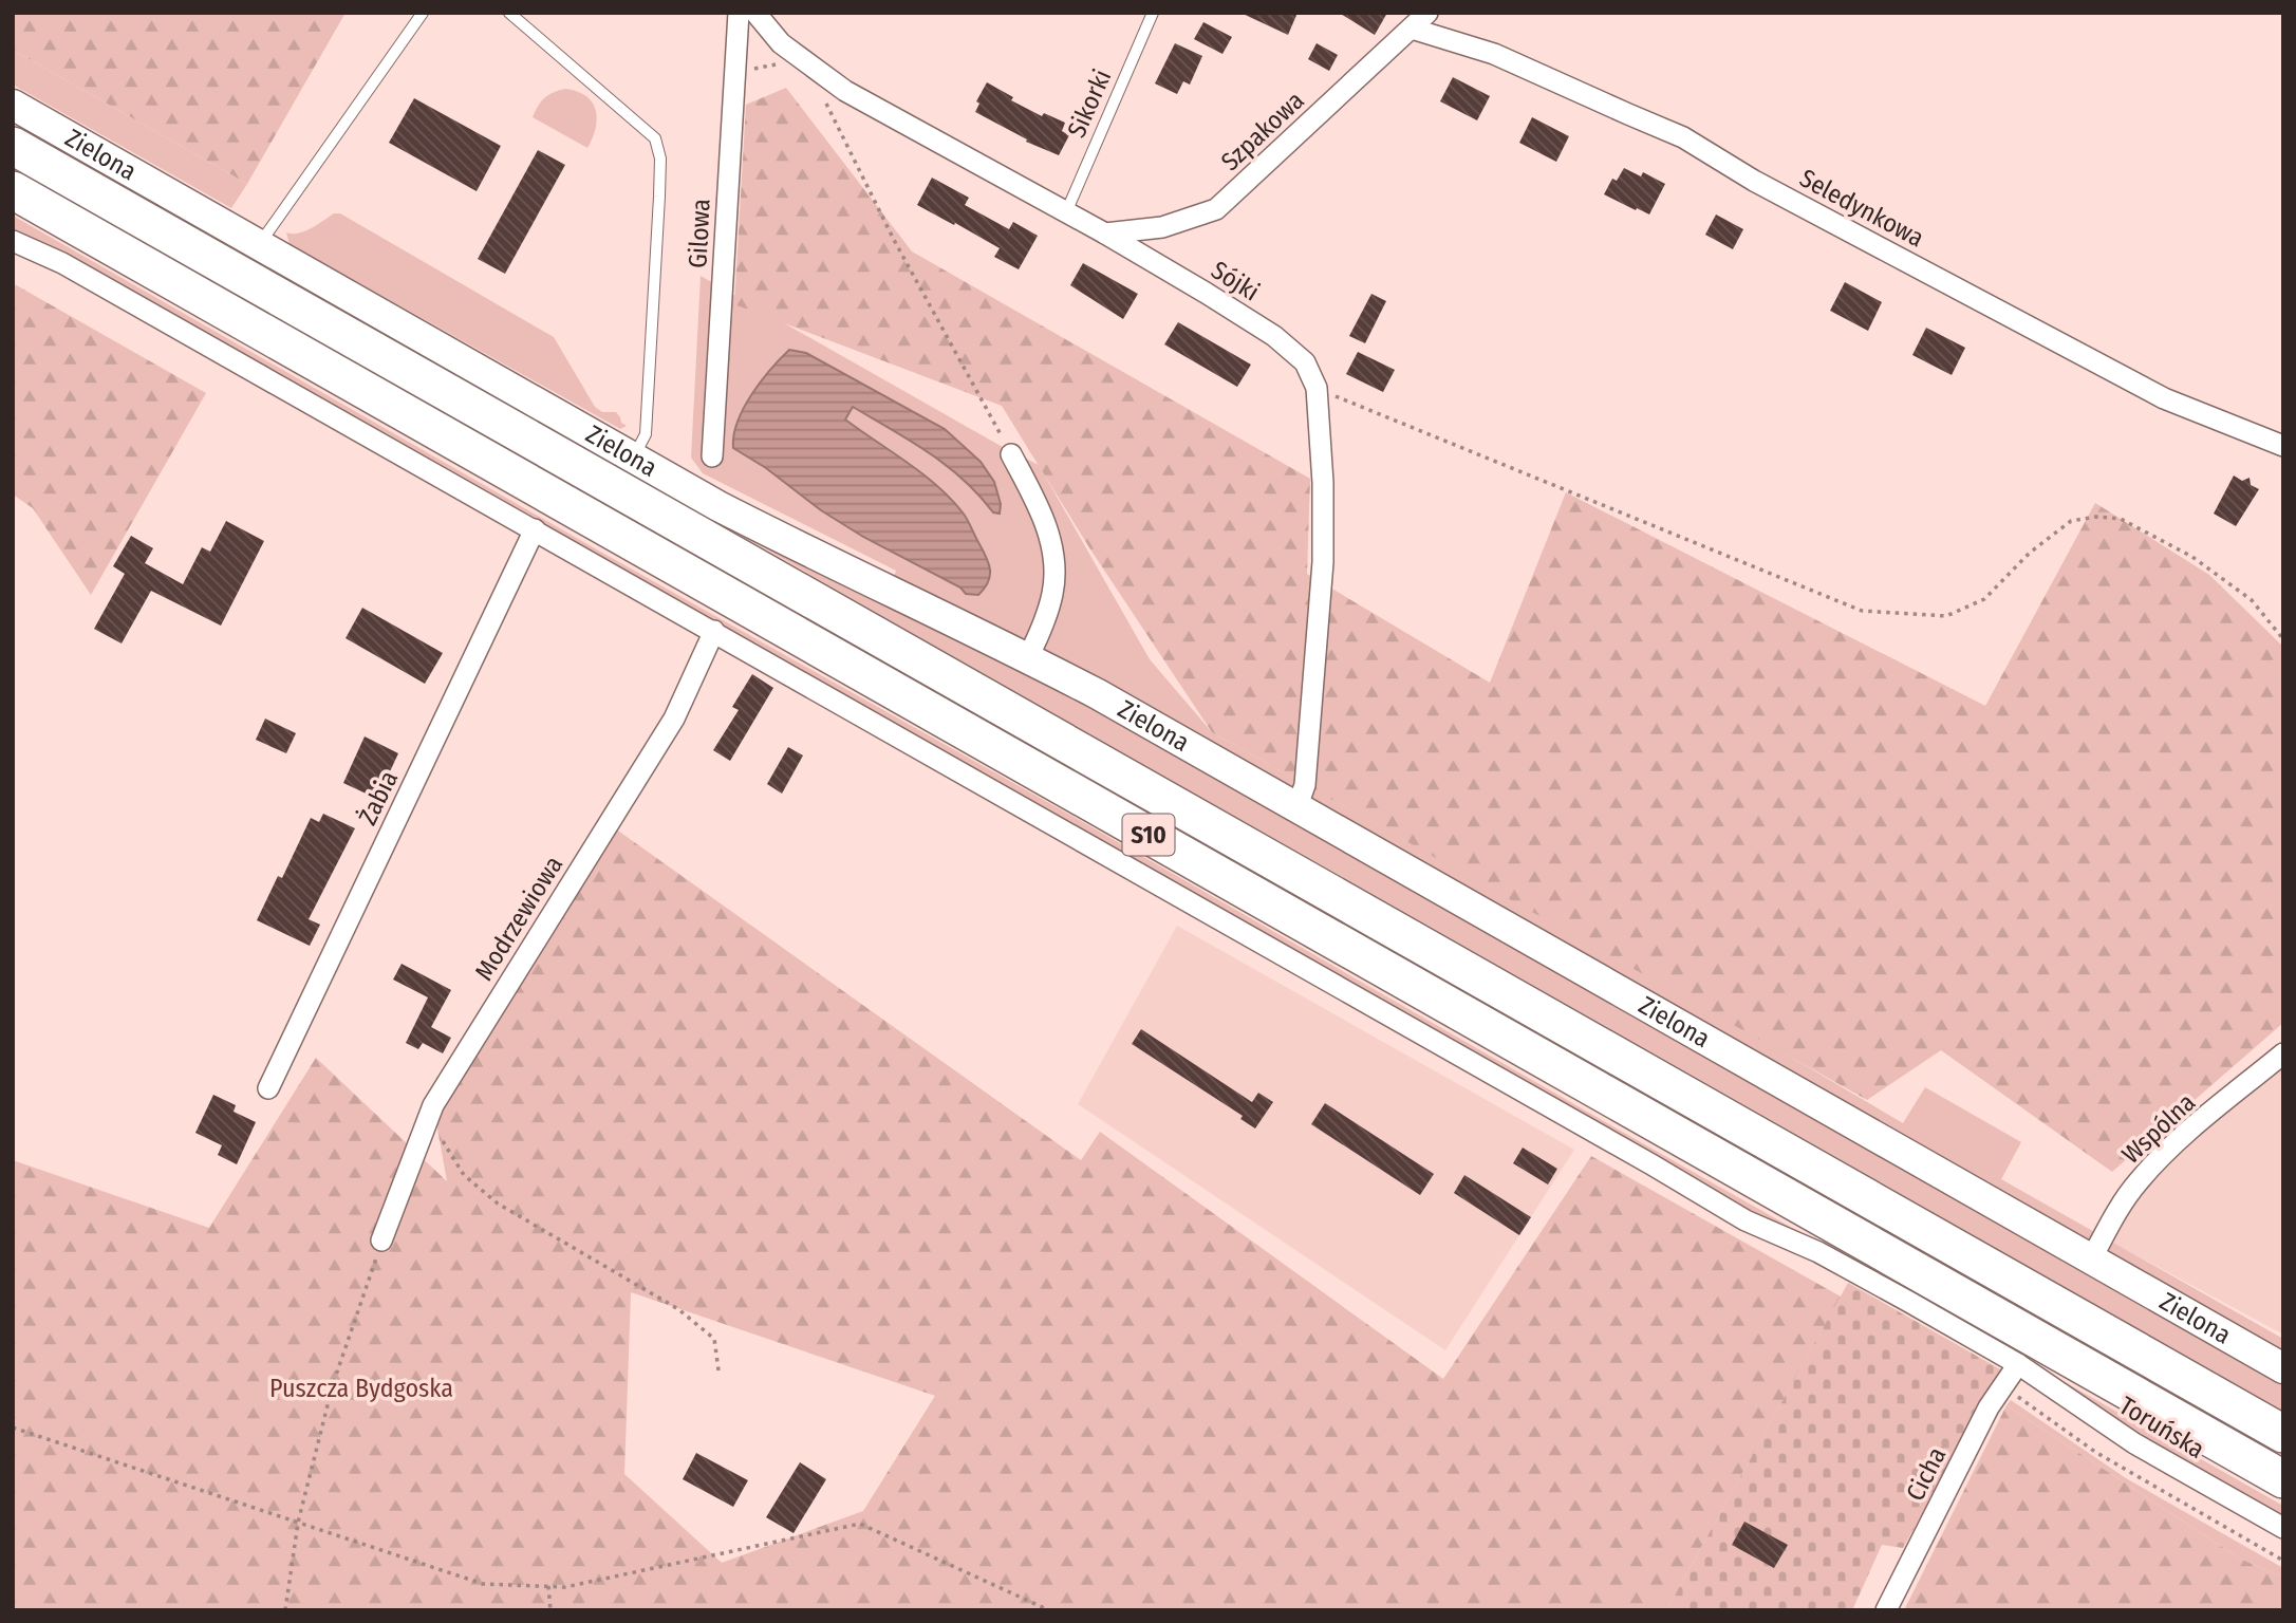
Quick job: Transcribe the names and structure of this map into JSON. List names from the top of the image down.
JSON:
{
  "streets": {
    "highway": ["S10"],
    "street": [
      "Szpakowa",
      "Zielona",
      "Seledynkowa",
      "Gilowa",
      "Sójki",
      "Żabia",
      "Modrzewiowa",
      "Wspólna",
      "Toruńska",
      "Cicha"
    ],
    "lane": ["Sikorki"]
  },
  "crossings": [
    ["Sikorki", "Sójki"],
    ["Szpakowa", "Seledynkowa"],
    ["Szpakowa", "Sójki"],
    ["Zielona", "Sójki"],
    ["Zielona", "Wspólna"],
    ["Toruńska", "Cicha"]
  ],
  "parks": ["Puszcza Bydgoska"]
}
